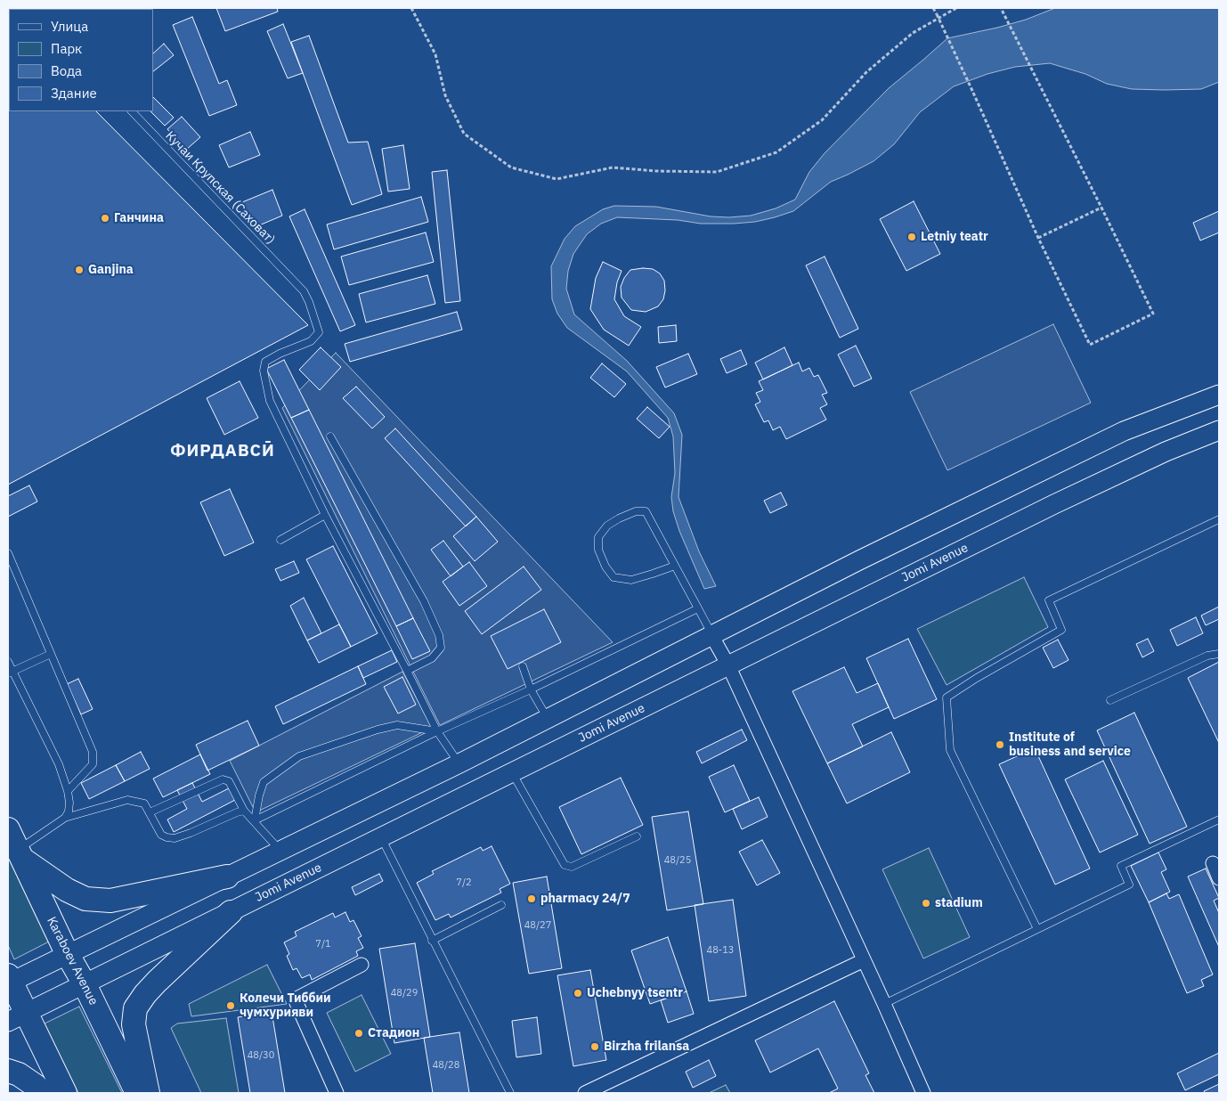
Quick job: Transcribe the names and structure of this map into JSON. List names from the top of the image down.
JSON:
{
  "streets": {
    "highway": ["Karaboev Avenue"],
    "main road": ["Jomi Avenue"],
    "lane": ["Кучаи Крупская (Саховат)"]
  },
  "crossings": [
    ["Jomi Avenue", "Karaboev Avenue"]
  ],
  "districts": ["ФИРДАВСӢ"],
  "places": [
    "Ганчина",
    "Letniy teatr",
    "Ganjina",
    "Institute of business and service",
    "pharmacy 24/7",
    "stadium",
    "Uchebnyy tsentr",
    "Колечи Тиббии чумхурияви",
    "Стадион",
    "Birzha frilansa"
  ],
  "house_numbers": [
    "48/25",
    "7/2",
    "48/27",
    "7/1",
    "48-13",
    "48/29",
    "48/30",
    "48/28"
  ],
  "legend": [
    "Улица",
    "Парк",
    "Вода",
    "Здание"
  ]
}
